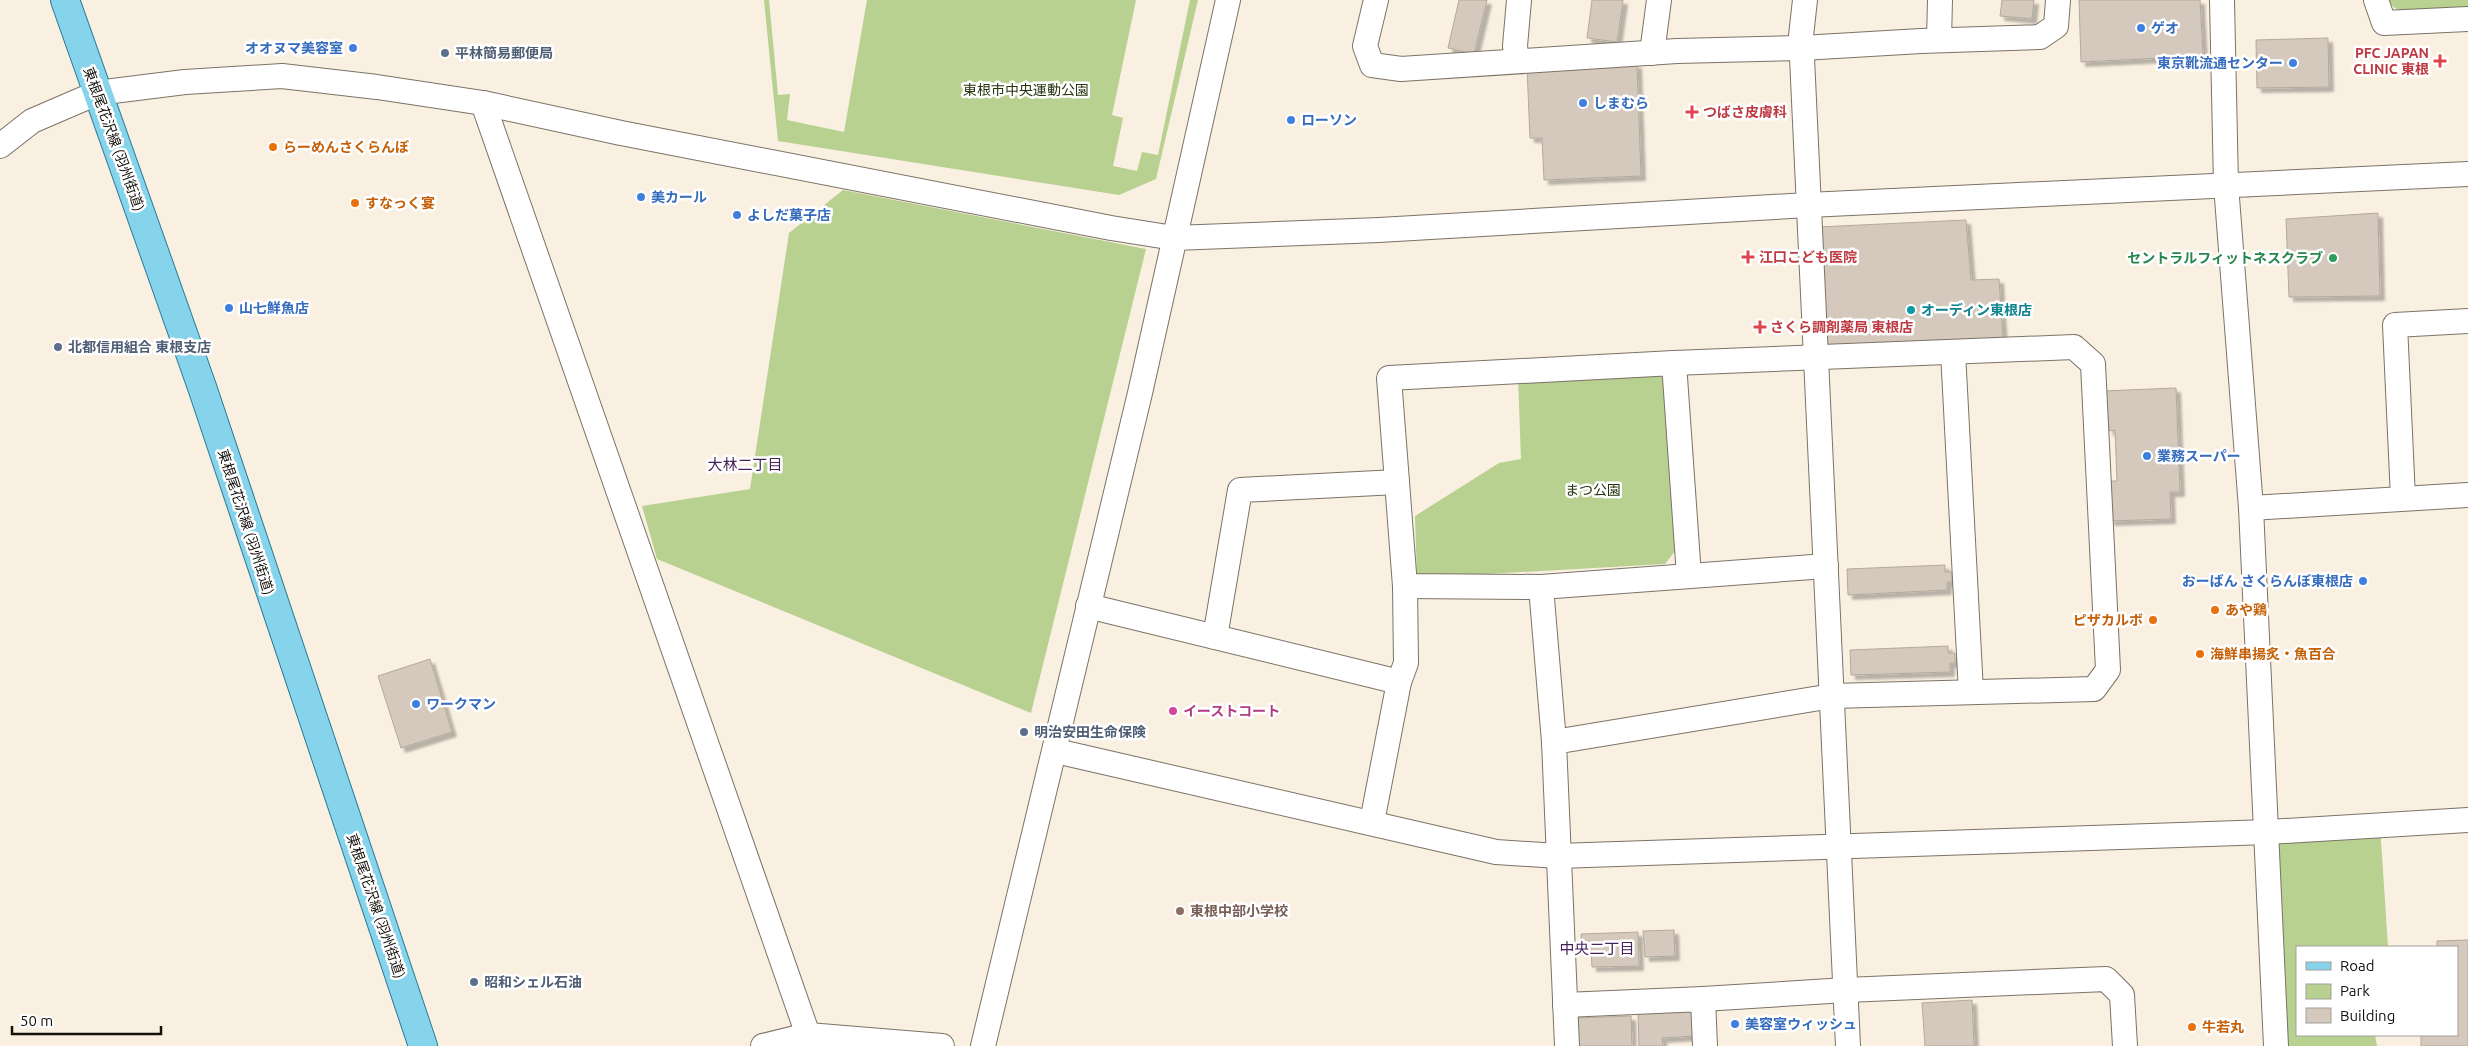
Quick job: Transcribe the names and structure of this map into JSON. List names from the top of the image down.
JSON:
{
  "streets": {
    "main road": ["東根尾花沢線 (羽州街道)"]
  },
  "districts": ["大林二丁目", "中央二丁目"],
  "parks": ["東根市中央運動公園", "まつ公園"],
  "places": {
    "other": [
      "ゲオ",
      "オオヌマ美容室",
      "平林簡易郵便局",
      "東京靴流通センター",
      "しまむら",
      "ローソン",
      "らーめんさくらんぼ",
      "美カール",
      "すなっく宴",
      "よしだ菓子店",
      "セントラルフィットネスクラブ",
      "山七鮮魚店",
      "オーディン東根店",
      "北都信用組合 東根支店",
      "業務スーパー",
      "おーばん さくらんぼ東根店",
      "あや鶏",
      "ピザカルボ",
      "海鮮串揚炙・魚百合",
      "ワークマン",
      "イーストコート",
      "明治安田生命保険",
      "東根中部小学校",
      "昭和シェル石油",
      "美容室ウィッシュ",
      "牛若丸"
    ],
    "health": [
      "PFC JAPAN CLINIC 東根",
      "つばさ皮膚科",
      "江口こども医院",
      "さくら調剤薬局 東根店"
    ]
  },
  "legend": ["Road", "Park", "Building"],
  "scale_bar": "50 m"
}
